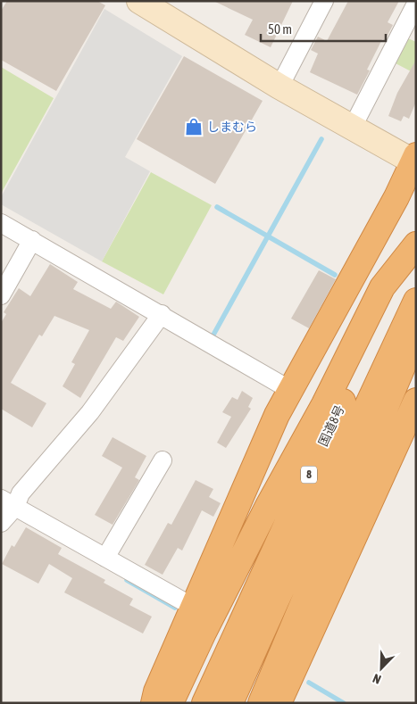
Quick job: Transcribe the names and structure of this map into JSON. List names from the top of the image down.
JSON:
{
  "streets": {
    "highway": ["国道8号", "8"]
  },
  "crossings": [
    ["国道8号", "8"]
  ],
  "places": {
    "shop": ["しまむら"]
  },
  "scale_bar": "50 m",
  "north": "bottom left"
}
